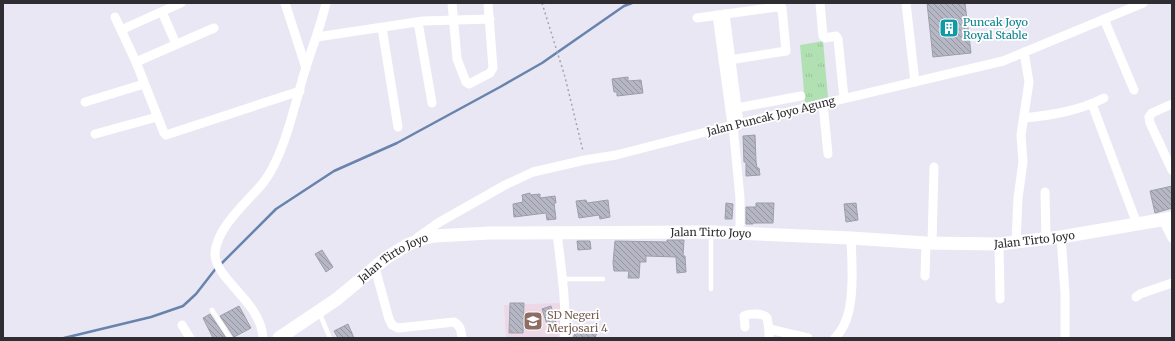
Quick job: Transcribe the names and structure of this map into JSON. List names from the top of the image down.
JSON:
{
  "streets": {
    "street": ["Jalan Puncak Joyo Agung", "Jalan Tirto Joyo"]
  },
  "crossings": [
    ["Jalan Puncak Joyo Agung", "Jalan Tirto Joyo"]
  ],
  "places": {
    "building": ["Puncak Joyo Royal Stable"],
    "school or university": ["SD Negeri Merjosari 4"]
  }
}
